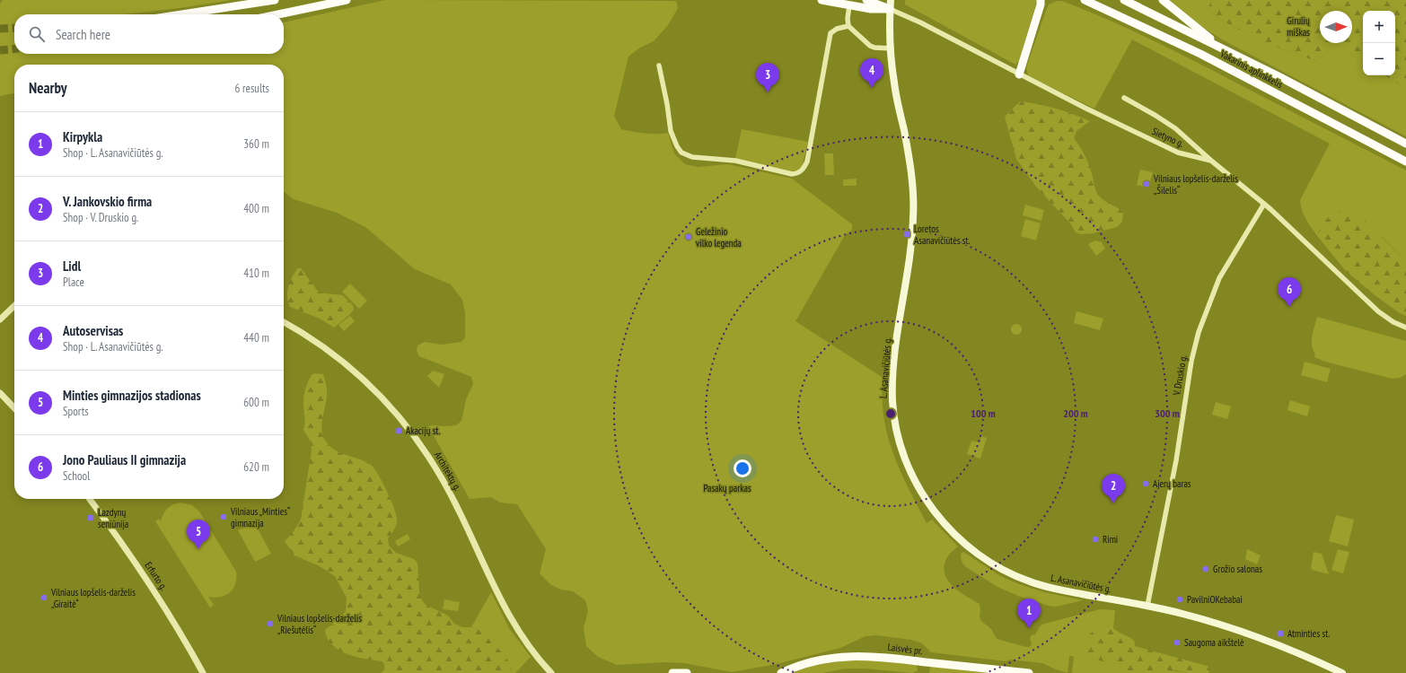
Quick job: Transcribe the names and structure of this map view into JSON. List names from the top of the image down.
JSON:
{
  "streets": {
    "highway": ["Vakarinis aplinkkelis"],
    "main road": ["L. Asanavičiūtės g.", "Laisvės pr."],
    "street": [
      "Sietyno g.",
      "V. Druskio g.",
      "Architektų g.",
      "Erfurto g."
    ]
  },
  "crossings": [
    ["Sietyno g.", "L. Asanavičiūtės g."],
    ["Sietyno g.", "V. Druskio g."],
    ["L. Asanavičiūtės g.", "V. Druskio g."]
  ],
  "parks": ["Girulių miškas", "Pasakų parkas"],
  "places": {
    "other": [
      "Vilniaus lopšelis-darželis „Šilelis“",
      "Geležinio vilko legenda",
      "Ajerų baras",
      "Vilniaus „Minties“ gimnazija",
      "Rimi",
      "Grožio salonas",
      "Vilniaus lopšelis-darželis „Giraitė“",
      "PavilniOKebabai",
      "Vilniaus lopšelis-darželis „Riešutėlis“",
      "Saugoma aikštelė"
    ],
    "transit": [
      "Loretos Asanavičiūtės st.",
      "Akacijų st.",
      "Lazdynų seniūnija",
      "Atminties st."
    ]
  },
  "north": "right",
  "page": {
    "map_buttons": ["+", "−"],
    "search": "Search here",
    "pins": [
      "4",
      "3",
      "6",
      "2",
      "5",
      "1"
    ],
    "heading": ["Nearby", "6 results"],
    "list": [
      {
        "mark": "1",
        "name": "Kirpykla",
        "note": "Shop · L. Asanavičiūtės g.",
        "value": "360 m"
      },
      {
        "mark": "2",
        "name": "V. Jankovskio firma",
        "note": "Shop · V. Druskio g.",
        "value": "400 m"
      },
      {
        "mark": "3",
        "name": "Lidl",
        "note": "Place",
        "value": "410 m"
      },
      {
        "mark": "4",
        "name": "Autoservisas",
        "note": "Shop · L. Asanavičiūtės g.",
        "value": "440 m"
      },
      {
        "mark": "5",
        "name": "Minties gimnazijos stadionas",
        "note": "Sports",
        "value": "600 m"
      },
      {
        "mark": "6",
        "name": "Jono Pauliaus II gimnazija",
        "note": "School",
        "value": "620 m"
      }
    ]
  },
  "rings": ["100 m", "200 m", "300 m"]
}
